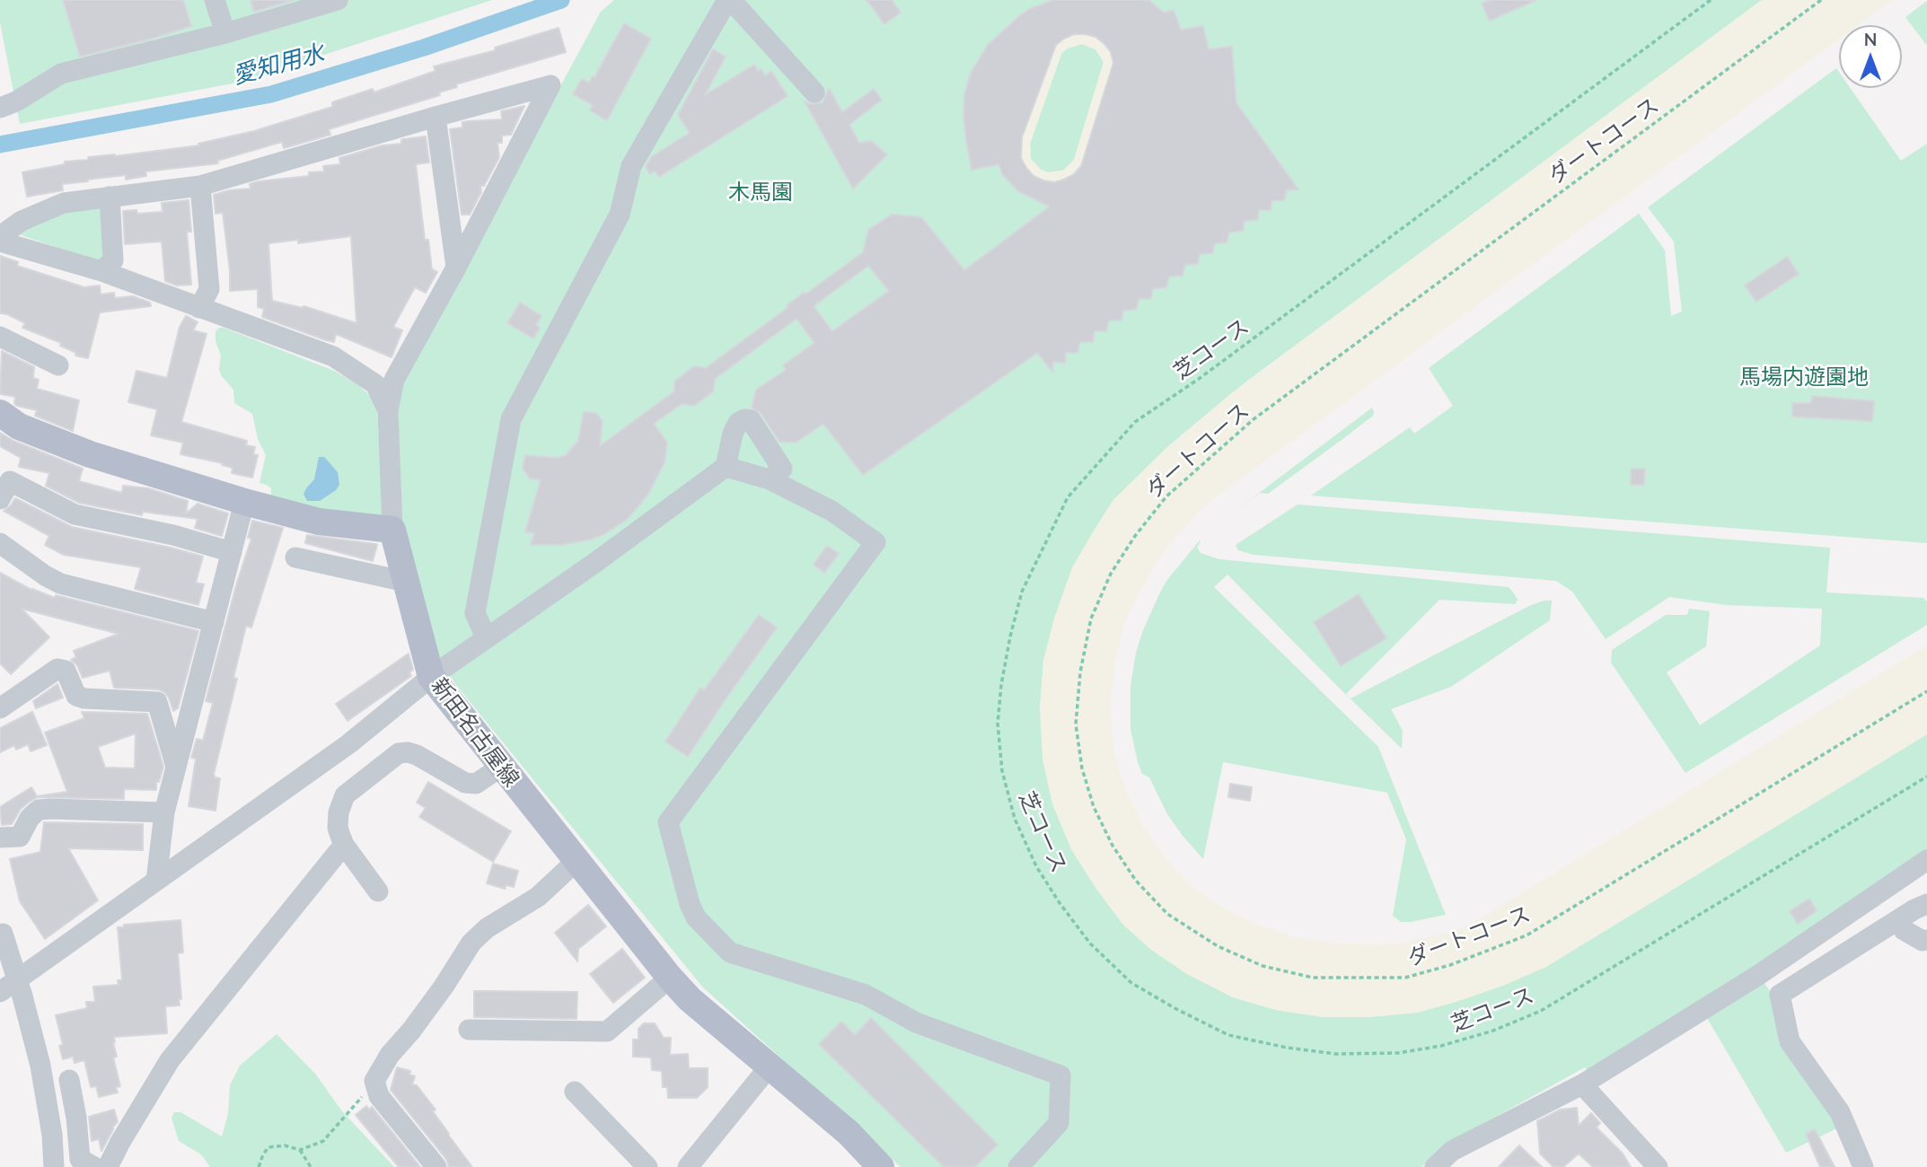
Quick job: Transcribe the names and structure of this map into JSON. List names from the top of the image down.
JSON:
{
  "streets": {
    "main road": ["新田名古屋線"],
    "path": ["ダートコース", "芝コース"]
  },
  "water": ["愛知用水"],
  "parks": ["木馬園", "馬場内遊園地"],
  "north": "top"
}
